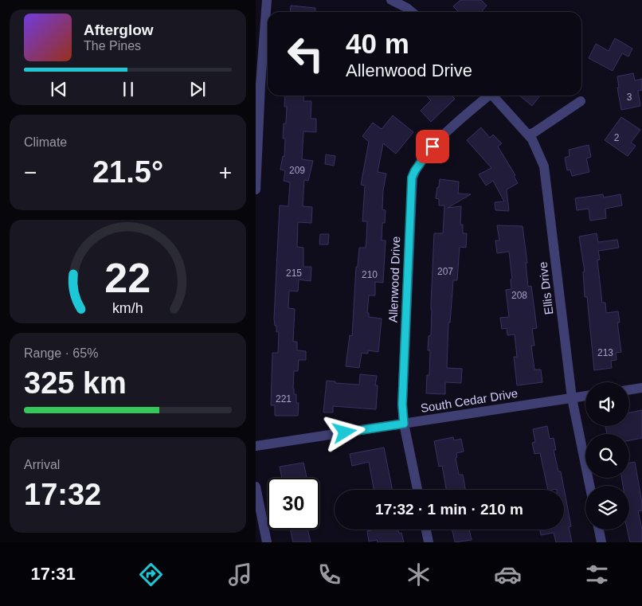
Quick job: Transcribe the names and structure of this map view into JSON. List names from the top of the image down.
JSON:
{
  "streets": {
    "street": ["Allenwood Drive", "Ellis Drive", "South Cedar Drive"]
  },
  "crossings": [
    ["Allenwood Drive", "South Cedar Drive"],
    ["Ellis Drive", "South Cedar Drive"]
  ],
  "house_numbers": [
    "3",
    "2",
    "209",
    "207",
    "215",
    "210",
    "208",
    "213",
    "221"
  ],
  "page": {
    "turn": ["40 m", "Allenwood Drive"],
    "song": ["Afterglow", "The Pines"],
    "tile": [
      "Climate",
      ["Range · 65%", "325 km"],
      ["Arrival", "17:32"]
    ],
    "heat": ["−", "21.5°", "+"],
    "limit": "30",
    "trip": "17:32 · 1 min · 210 m",
    "tabs": "17:31",
    "gauge": ["22", "km/h"]
  }
}
